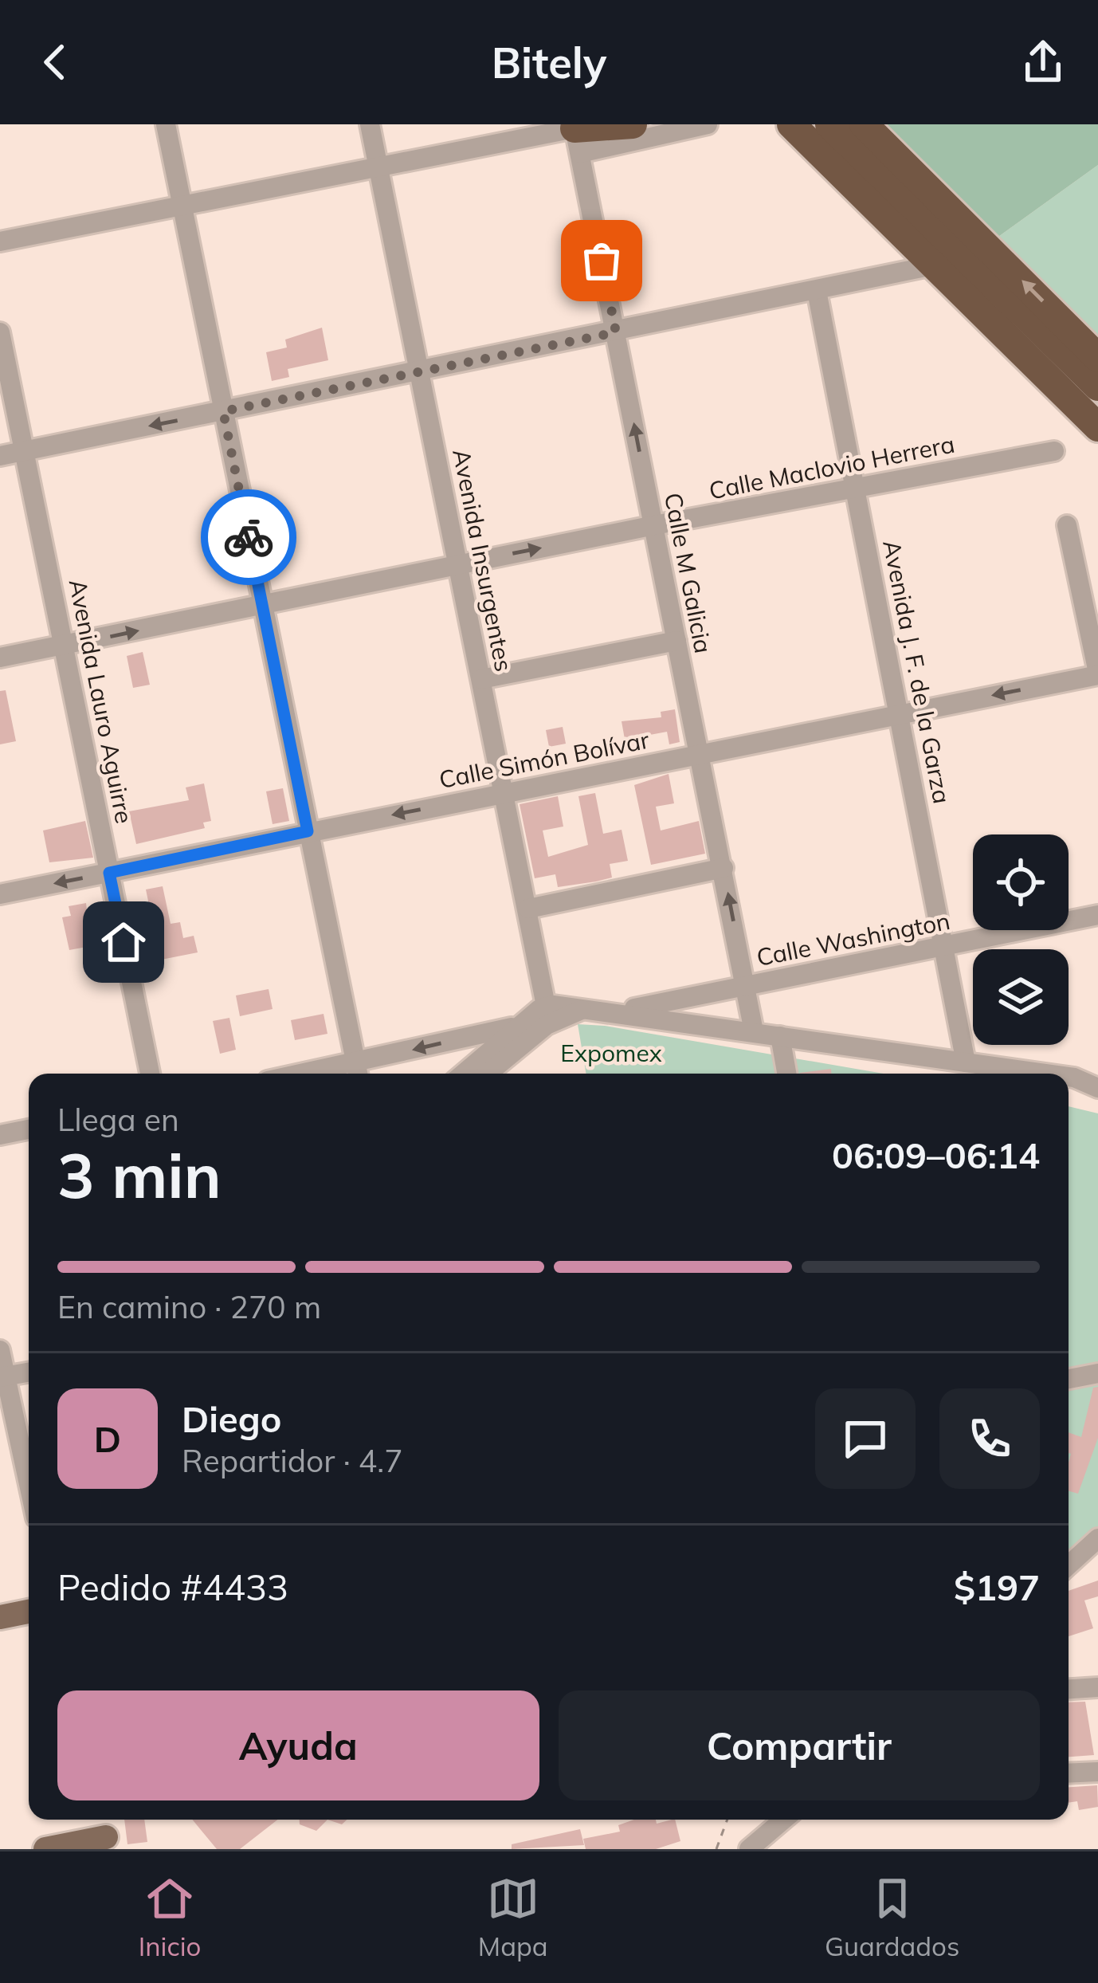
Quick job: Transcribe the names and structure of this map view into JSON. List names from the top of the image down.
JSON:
{
  "streets": {
    "street": [
      "Calle Maclovio Herrera",
      "Avenida Insurgentes",
      "Calle M Galicia",
      "Avenida J. F. de la Garza",
      "Avenida Lauro Aguirre",
      "Calle Simón Bolívar",
      "Calle Washington"
    ]
  },
  "crossings": [
    ["Calle Maclovio Herrera", "Avenida Insurgentes"],
    ["Calle Maclovio Herrera", "Calle M Galicia"],
    ["Calle Maclovio Herrera", "Avenida J. F. de la Garza"],
    ["Calle Maclovio Herrera", "Avenida Lauro Aguirre"],
    ["Avenida Insurgentes", "Calle Simón Bolívar"],
    ["Calle M Galicia", "Calle Simón Bolívar"],
    ["Calle M Galicia", "Calle Washington"],
    ["Avenida J. F. de la Garza", "Calle Simón Bolívar"],
    ["Avenida J. F. de la Garza", "Calle Washington"],
    ["Avenida Lauro Aguirre", "Calle Simón Bolívar"]
  ],
  "one_way": ["Calle Simón Bolívar"],
  "parks": ["Expomex"],
  "page": {
    "header": "Bitely",
    "heading": ["3 min", "Llega en", "06:09–06:14"],
    "panel": [
      "Diego",
      "Repartidor · 4.7",
      "Pedido #4433",
      "$197"
    ],
    "bar": "En camino · 270 m",
    "round": "D",
    "buttons": ["Ayuda", "Compartir"],
    "tabs": ["Inicio", "Mapa", "Guardados"]
  }
}
